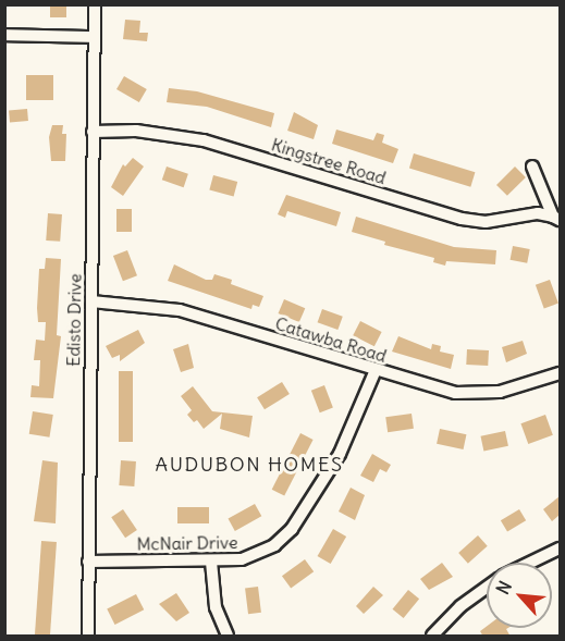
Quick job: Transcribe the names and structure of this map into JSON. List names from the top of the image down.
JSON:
{
  "streets": {
    "street": [
      "Kingstree Road",
      "Edisto Drive",
      "Catawba Road",
      "McNair Drive"
    ]
  },
  "crossings": [
    ["Kingstree Road", "Edisto Drive"],
    ["Edisto Drive", "Catawba Road"],
    ["Edisto Drive", "McNair Drive"],
    ["Catawba Road", "McNair Drive"]
  ],
  "districts": ["AUDUBON HOMES"],
  "north": "top left"
}
